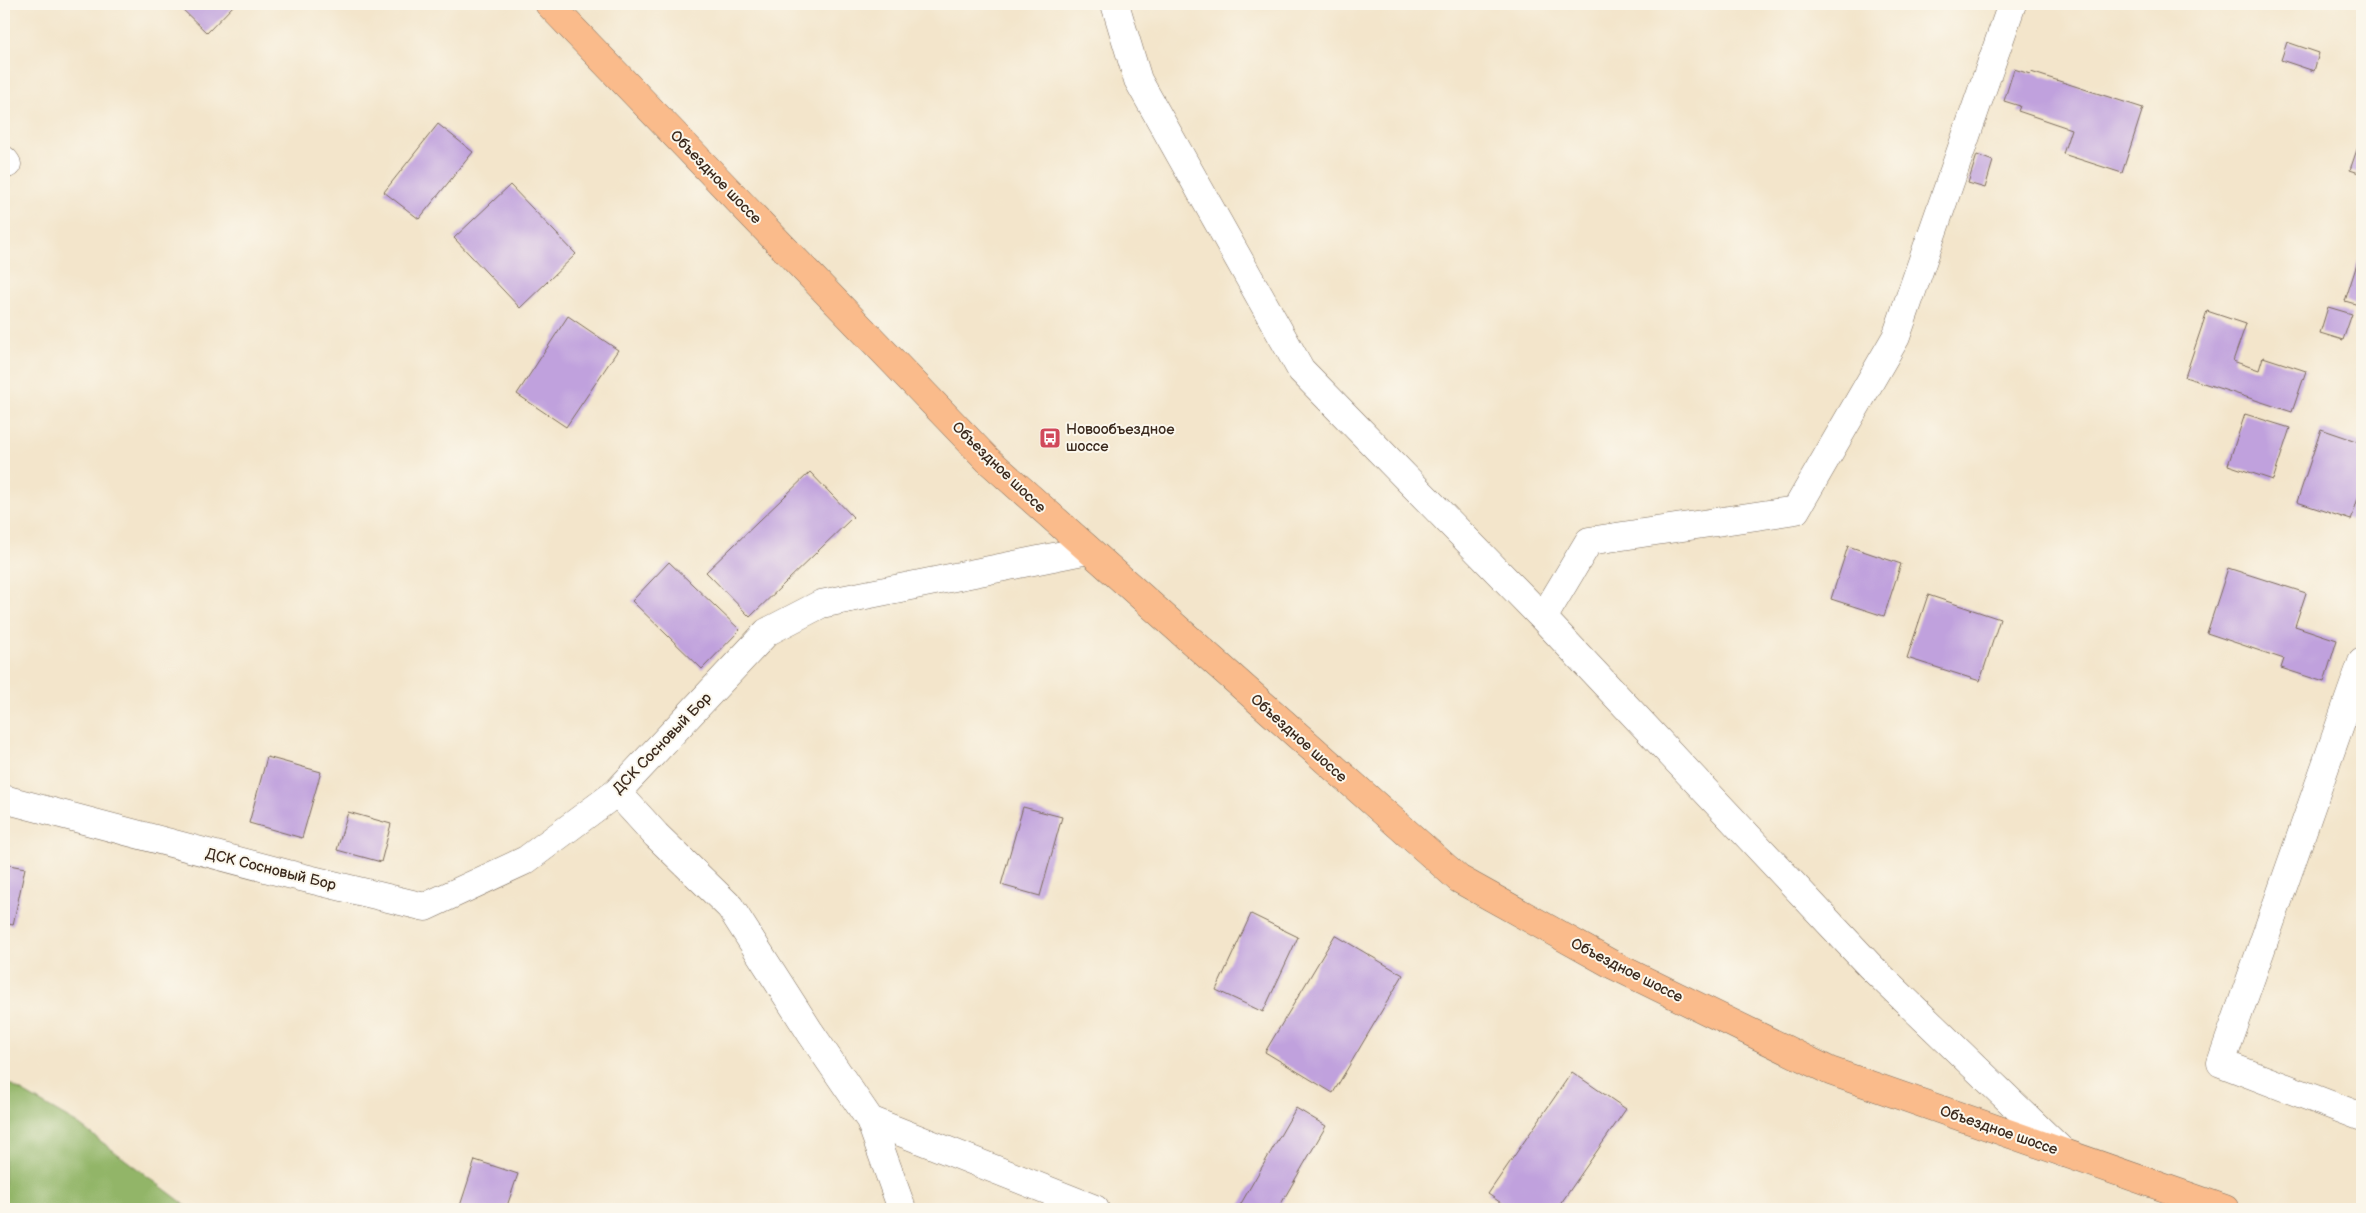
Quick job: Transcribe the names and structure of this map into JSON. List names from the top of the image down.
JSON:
{
  "streets": {
    "main road": ["Объездное шоссе"],
    "street": ["ДСК Сосновый Бор"]
  },
  "crossings": [
    ["Объездное шоссе", "ДСК Сосновый Бор"]
  ],
  "places": {
    "bus stop": ["Новообъездное шоссе"]
  }
}
